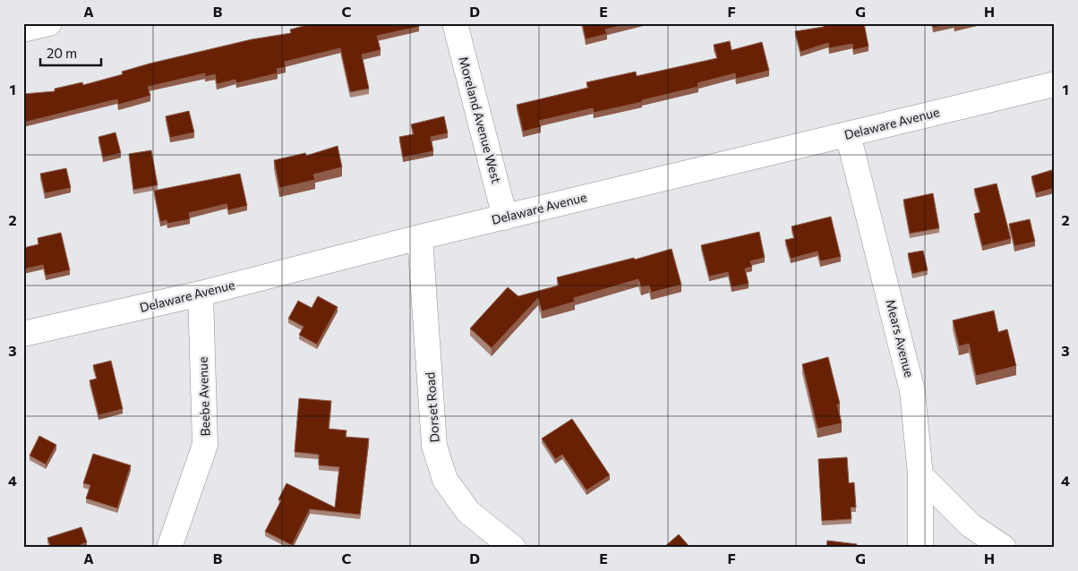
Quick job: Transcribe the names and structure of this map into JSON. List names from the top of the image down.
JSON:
{
  "streets": {
    "street": [
      "Moreland Avenue West",
      "Delaware Avenue",
      "Mears Avenue",
      "Beebe Avenue",
      "Dorset Road"
    ]
  },
  "crossings": [
    ["Moreland Avenue West", "Delaware Avenue"],
    ["Delaware Avenue", "Mears Avenue"],
    ["Delaware Avenue", "Beebe Avenue"],
    ["Delaware Avenue", "Dorset Road"]
  ],
  "scale_bar": "20 m",
  "grid": {
    "columns": [
      "A",
      "B",
      "C",
      "D",
      "E",
      "F",
      "G",
      "H"
    ],
    "rows": [
      "1",
      "2",
      "3",
      "4"
    ]
  }
}
